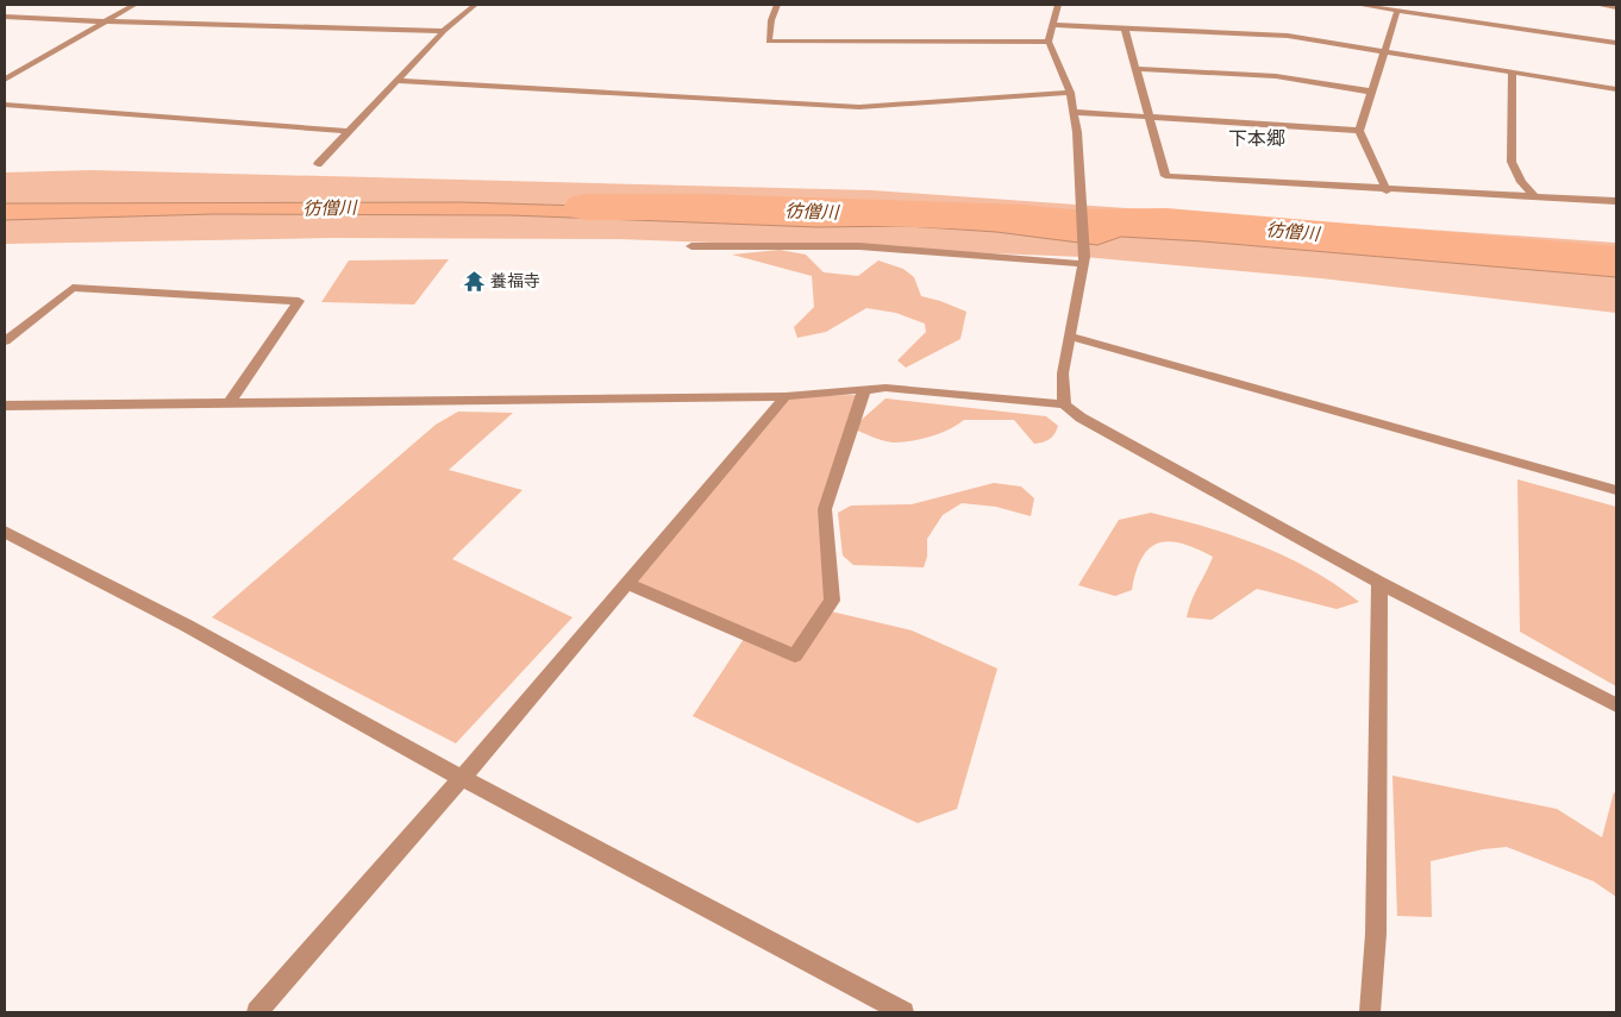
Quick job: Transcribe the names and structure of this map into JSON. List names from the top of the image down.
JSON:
{
  "districts": ["下本郷"],
  "water": ["彷僧川"],
  "places": {
    "temple": ["養福寺"]
  }
}
